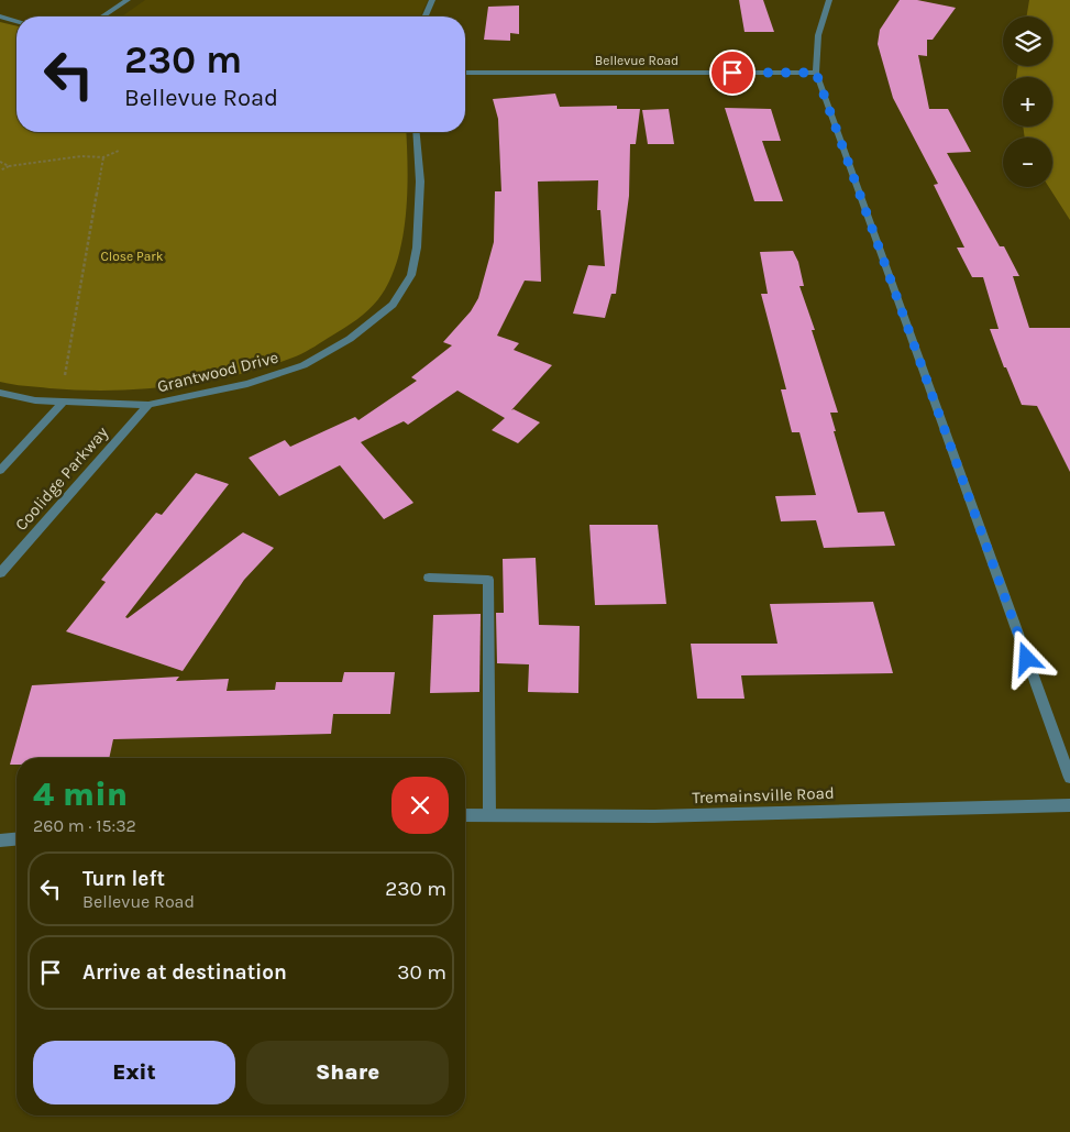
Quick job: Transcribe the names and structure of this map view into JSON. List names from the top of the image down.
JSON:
{
  "streets": {
    "street": [
      "Bellevue Road",
      "Grantwood Drive",
      "Coolidge Parkway",
      "Tremainsville Road"
    ]
  },
  "crossings": [
    ["Grantwood Drive", "Coolidge Parkway"]
  ],
  "parks": ["Close Park"],
  "page": {
    "map_buttons": ["+", "−"],
    "turn": ["230 m", "Bellevue Road"],
    "heading": ["4 min", "260 m · 15:32"],
    "list": [
      {
        "name": "Turn left",
        "note": "Bellevue Road",
        "value": "230 m"
      },
      {
        "name": "Arrive at destination",
        "value": "30 m"
      }
    ],
    "buttons": ["Exit", "Share"]
  }
}
